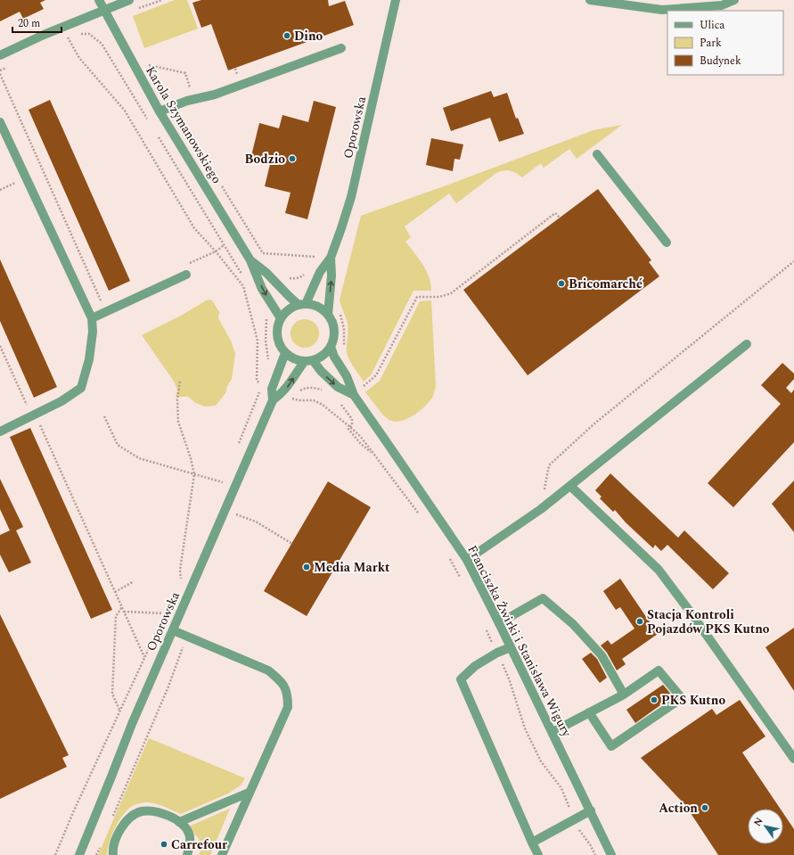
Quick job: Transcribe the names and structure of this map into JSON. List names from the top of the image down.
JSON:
{
  "streets": {
    "street": ["Karola Szymanowskiego", "Oporowska", "Franciszka Żwirki i Stanisława Wigury"]
  },
  "crossings": [
    ["Karola Szymanowskiego", "Oporowska"],
    ["Karola Szymanowskiego", "Franciszka Żwirki i Stanisława Wigury"],
    ["Oporowska", "Franciszka Żwirki i Stanisława Wigury"]
  ],
  "places": [
    "Dino",
    "Bodzio",
    "Bricomarché",
    "Media Markt",
    "Stacja Kontroli Pojazdów PKS Kutno",
    "PKS Kutno",
    "Action",
    "Carrefour"
  ],
  "legend": ["Ulica", "Park", "Budynek"],
  "scale_bar": "20 m",
  "north": "top left"
}
